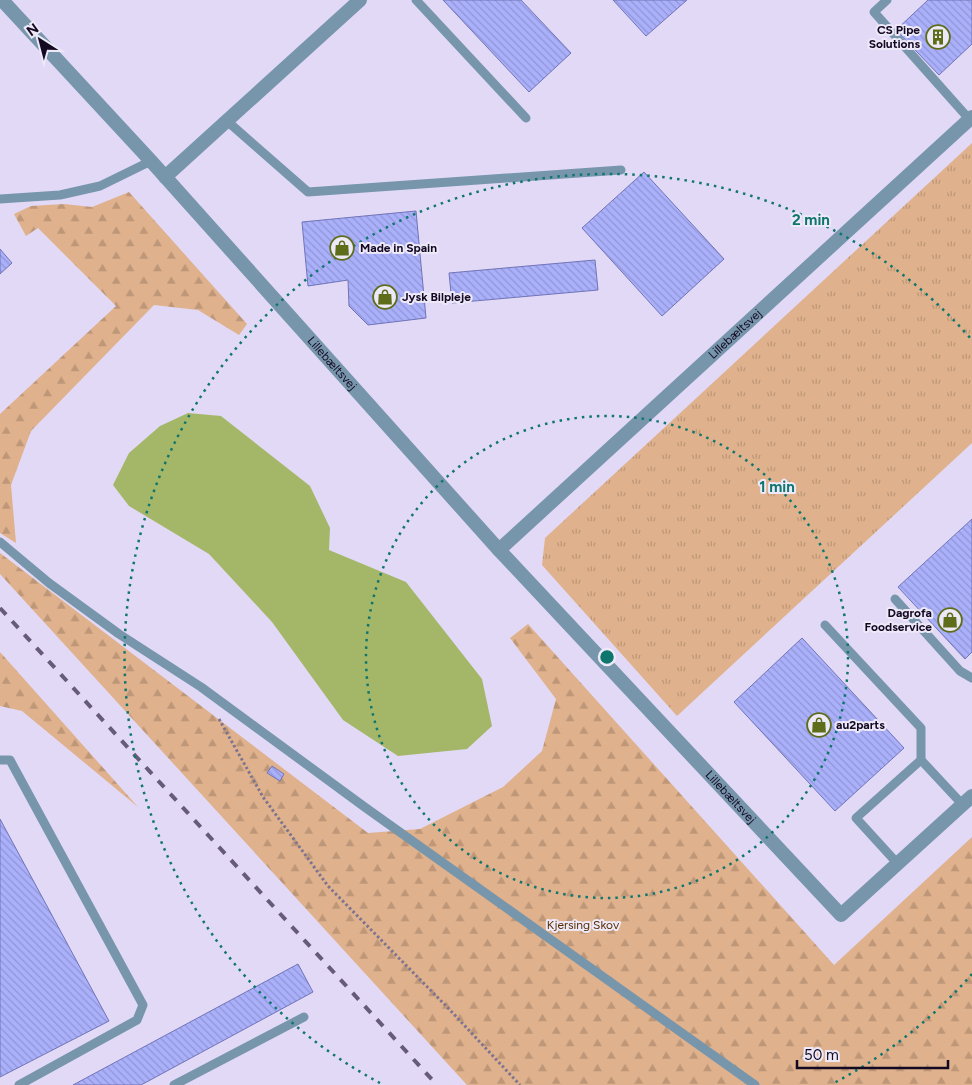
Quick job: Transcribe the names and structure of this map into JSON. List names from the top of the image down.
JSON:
{
  "streets": {
    "street": ["Lillebæltsvej"]
  },
  "parks": ["Kjersing Skov"],
  "places": {
    "building": ["CS Pipe Solutions"],
    "shop": [
      "Made in Spain",
      "Jysk Bilpleje",
      "Dagrofa Foodservice",
      "au2parts"
    ]
  },
  "scale_bar": "50 m",
  "north": "top left",
  "rings": ["2 min", "1 min"]
}
